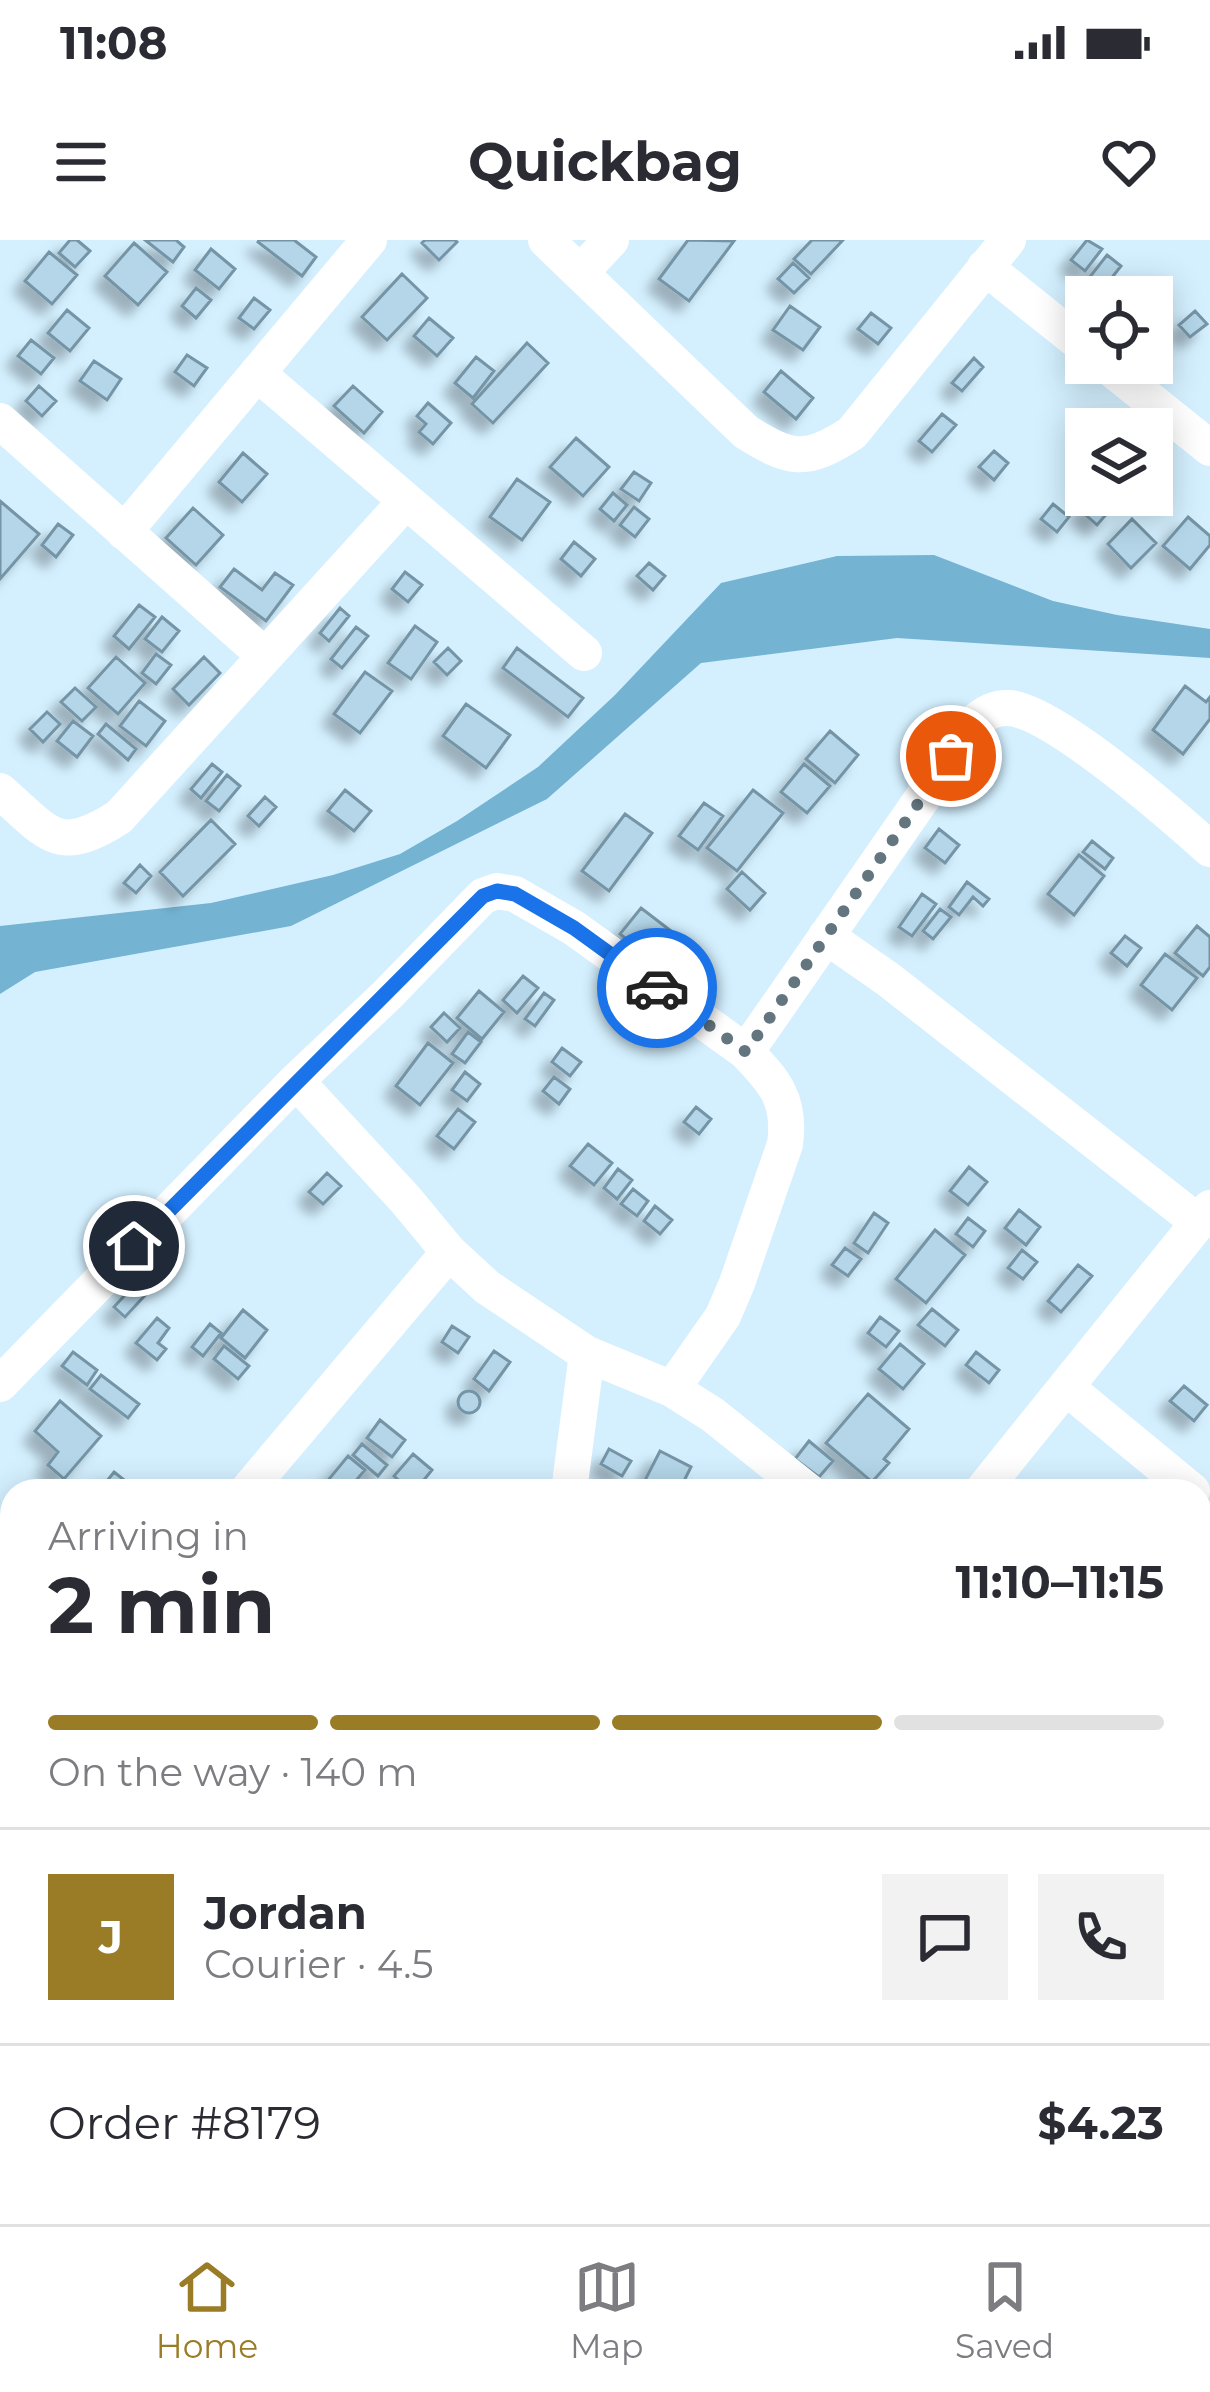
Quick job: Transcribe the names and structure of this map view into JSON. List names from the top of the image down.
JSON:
{
  "page": {
    "status": "11:08",
    "header": "Quickbag",
    "heading": ["2 min", "Arriving in", "11:10–11:15"],
    "panel": [
      "Jordan",
      "Courier · 4.5",
      "Order #8179",
      "$4.23"
    ],
    "bar": "On the way · 140 m",
    "round": "J",
    "tabs": ["Home", "Map", "Saved"]
  }
}
